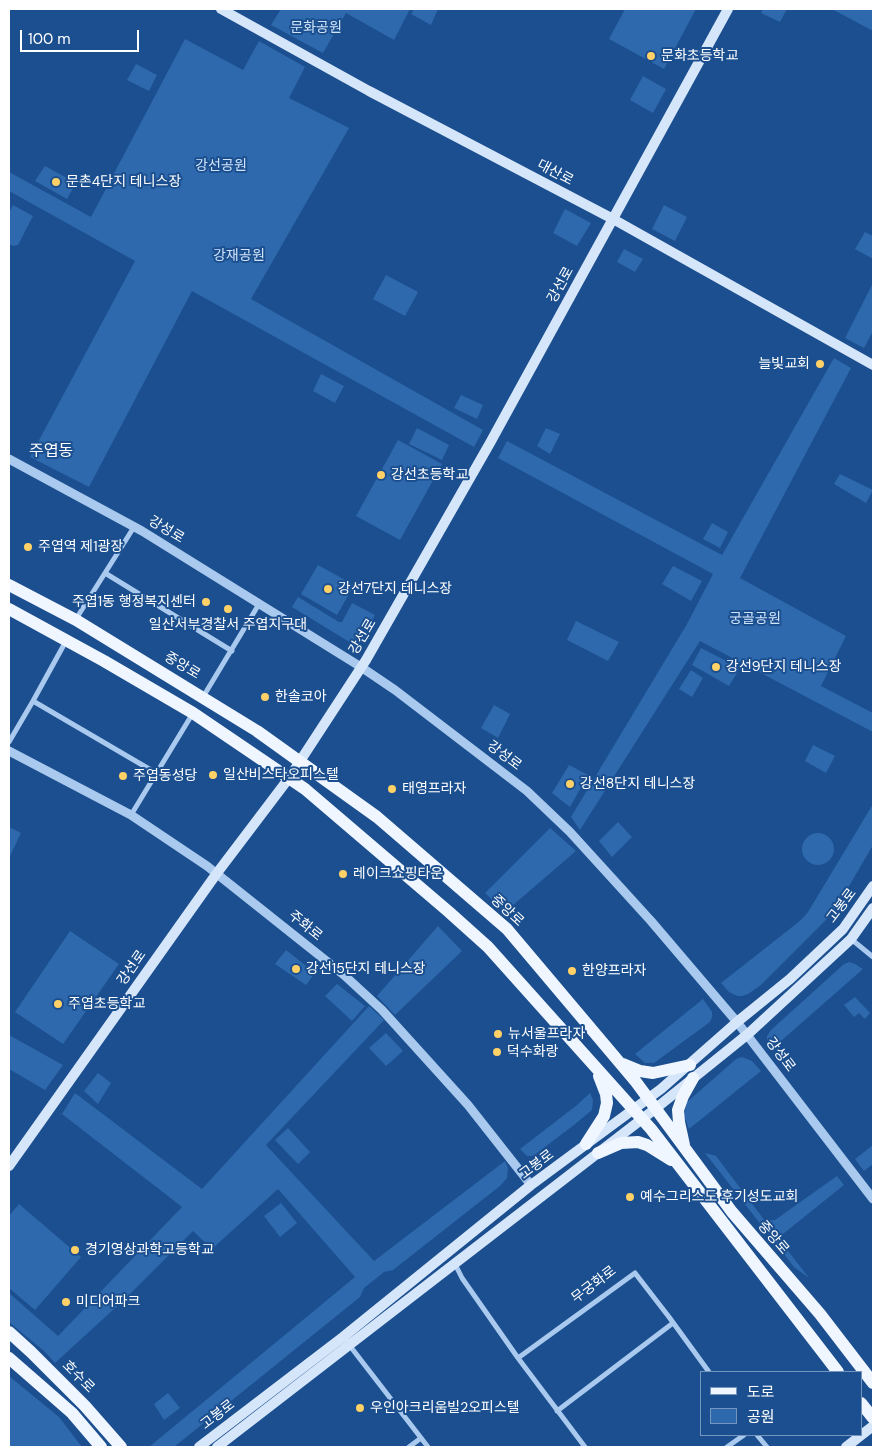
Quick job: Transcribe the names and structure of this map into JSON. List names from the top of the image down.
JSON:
{
  "streets": {
    "main road": [
      "대산로",
      "강선로",
      "중앙로",
      "고봉로",
      "호수로"
    ],
    "street": ["강성로", "주화로", "무궁화로"]
  },
  "crossings": [
    ["대산로", "강선로"],
    ["강선로", "강성로"],
    ["강선로", "중앙로"],
    ["강선로", "주화로"],
    ["강성로", "고봉로"],
    ["중앙로", "고봉로"],
    ["고봉로", "주화로"]
  ],
  "districts": ["주엽동"],
  "parks": [
    "문화공원",
    "강선공원",
    "강재공원",
    "궁골공원"
  ],
  "places": [
    "문화초등학교",
    "문촌4단지 테니스장",
    "늘빛교회",
    "강선초등학교",
    "주엽역 제1광장",
    "강선7단지 테니스장",
    "주엽1동 행정복지센터",
    "일산서부경찰서 주엽지구대",
    "강선9단지 테니스장",
    "한솔코아",
    "일산비스타오피스텔",
    "주엽동성당",
    "강선8단지 테니스장",
    "태영프라자",
    "레이크쇼핑타운",
    "강선15단지 테니스장",
    "한양프라자",
    "주엽초등학교",
    "뉴서울프라자",
    "덕수화랑",
    "예수그리스도 후기성도교회",
    "경기영상과학고등학교",
    "미디어파크",
    "우인아크리움빌2오피스텔"
  ],
  "legend": ["도로", "공원"],
  "scale_bar": "100 m"
}
